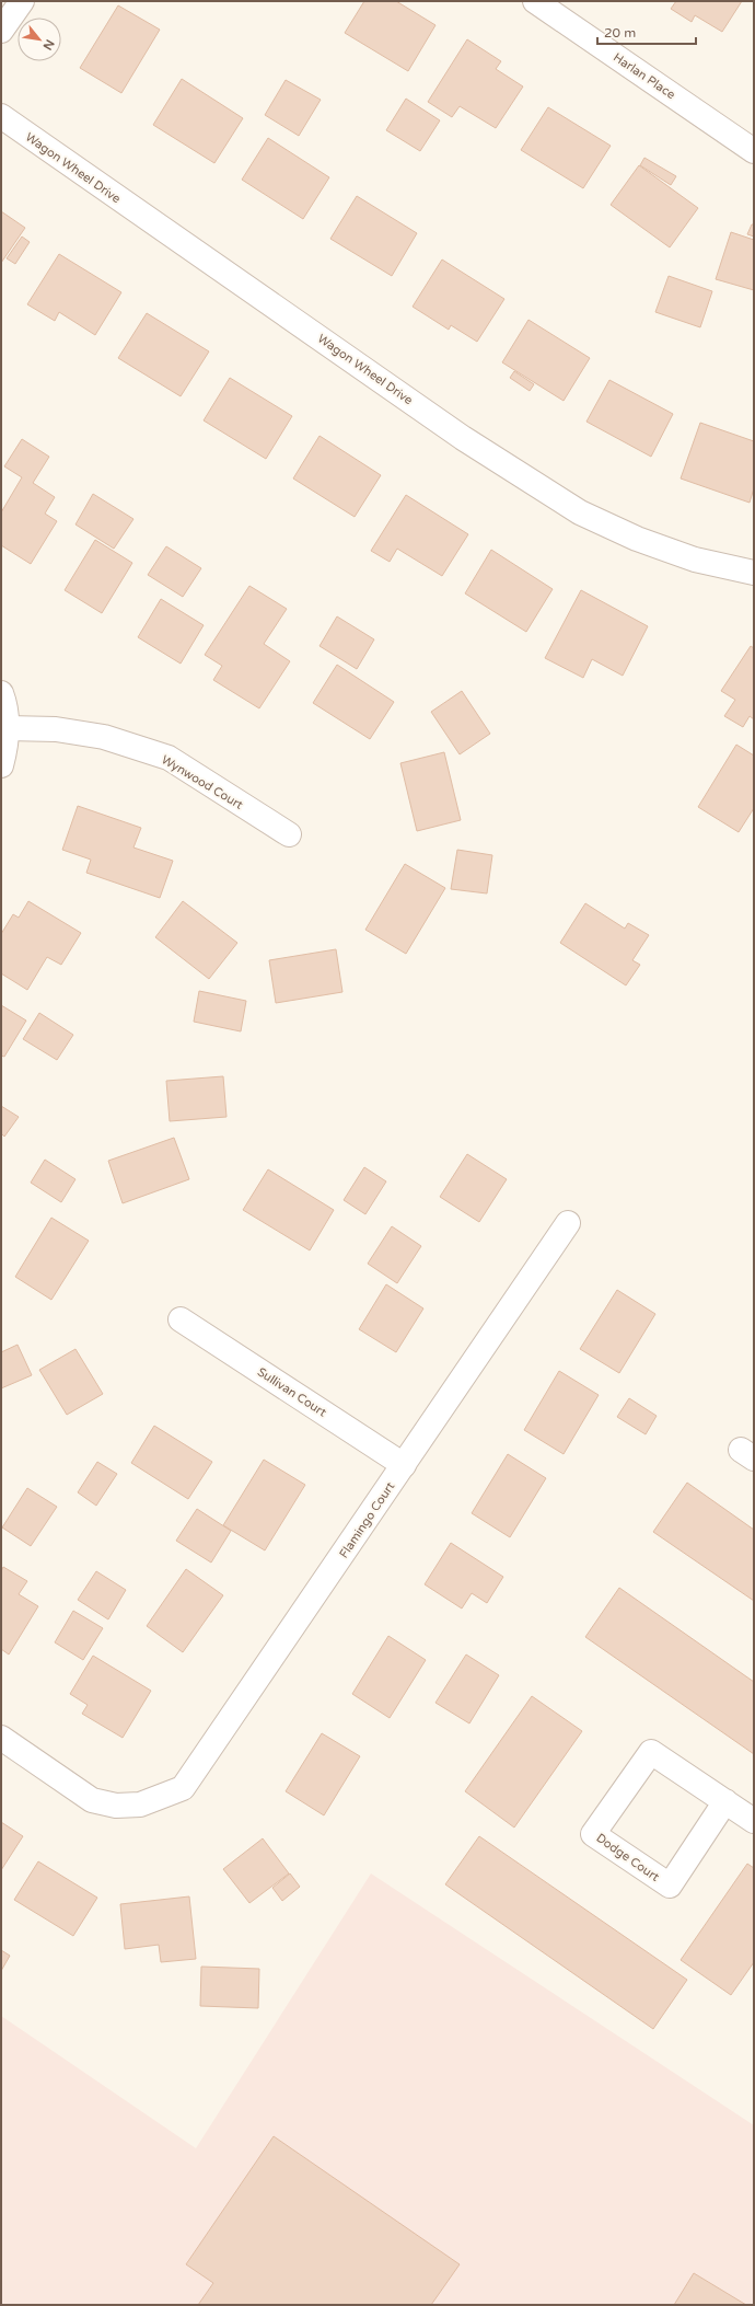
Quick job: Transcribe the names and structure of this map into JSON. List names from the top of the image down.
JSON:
{
  "streets": {
    "street": [
      "Harlan Place",
      "Wagon Wheel Drive",
      "Wynwood Court",
      "Sullivan Court",
      "Flamingo Court",
      "Dodge Court"
    ]
  },
  "crossings": [
    ["Sullivan Court", "Flamingo Court"]
  ],
  "scale_bar": "20 m",
  "north": "bottom right"
}
